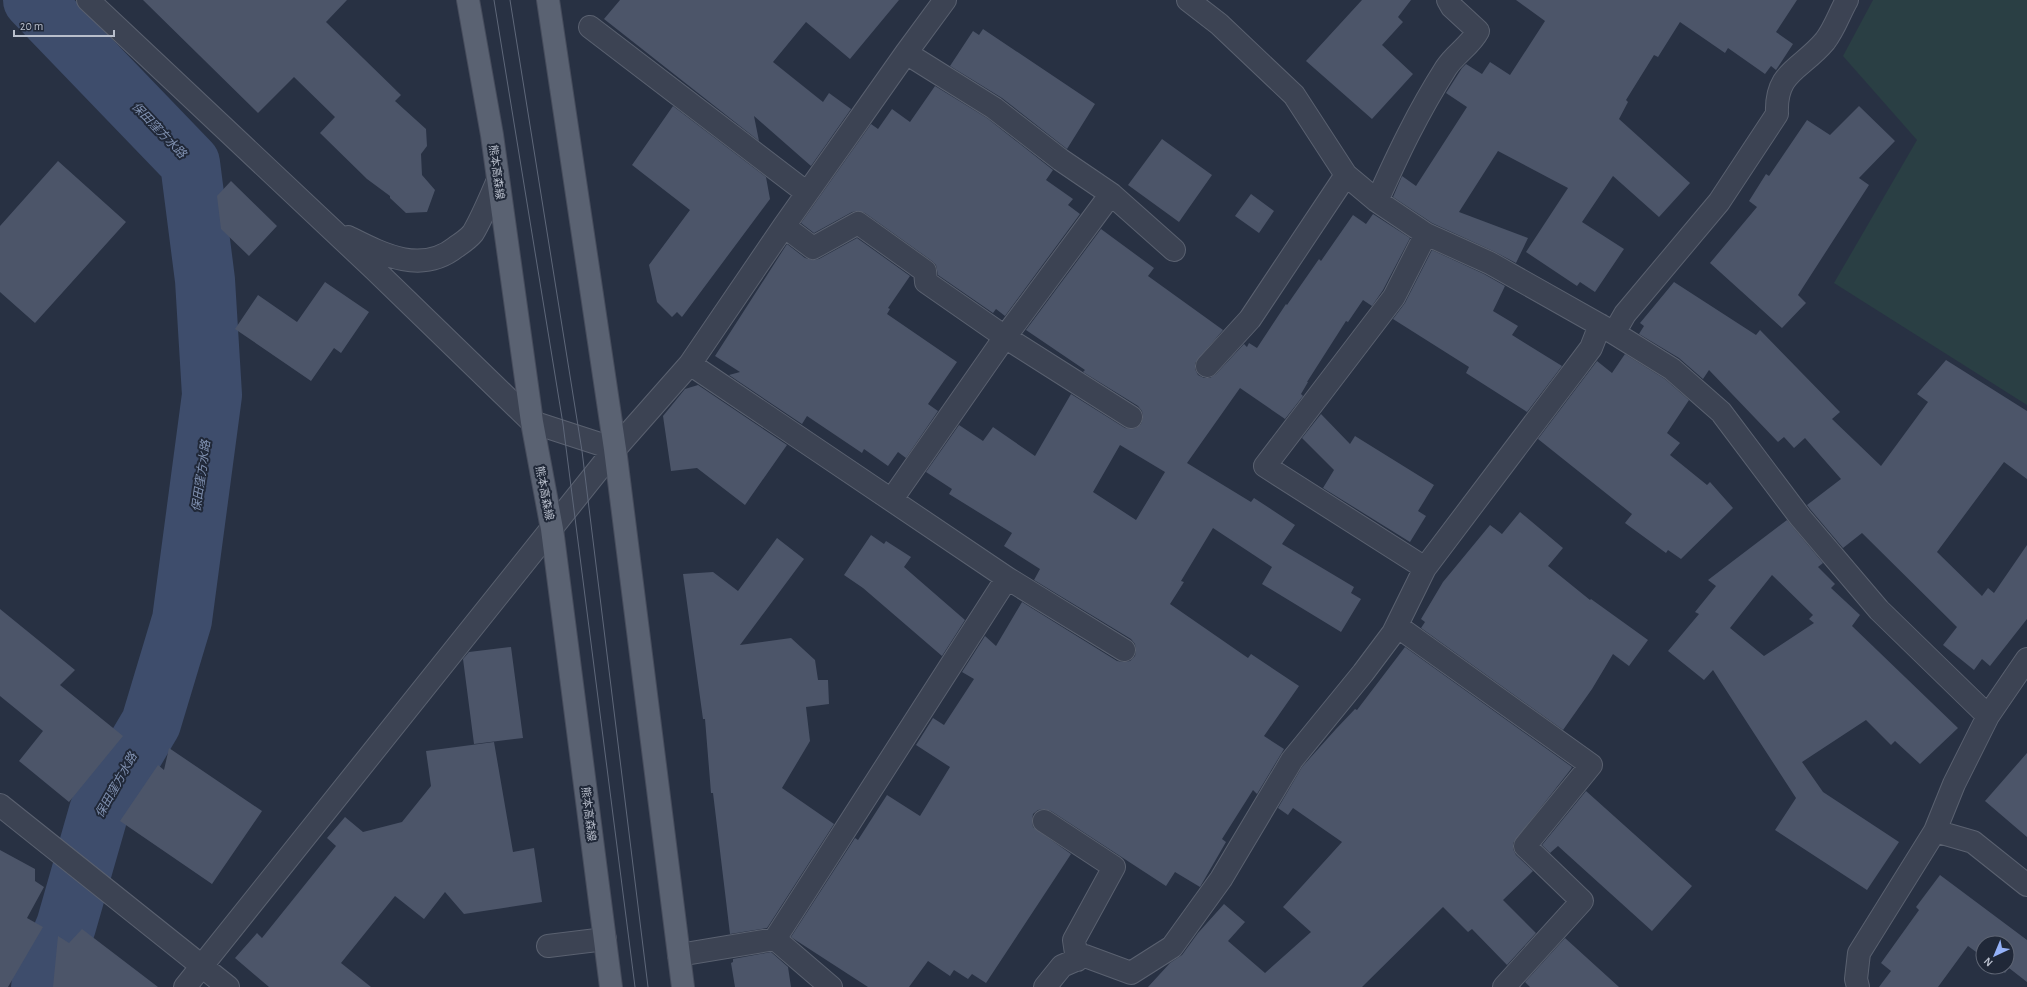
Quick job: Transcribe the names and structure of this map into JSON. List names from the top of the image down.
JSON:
{
  "streets": {
    "main road": ["熊本高森線"]
  },
  "water": ["保田窪方水路"],
  "scale_bar": "20 m",
  "north": "bottom left"
}
